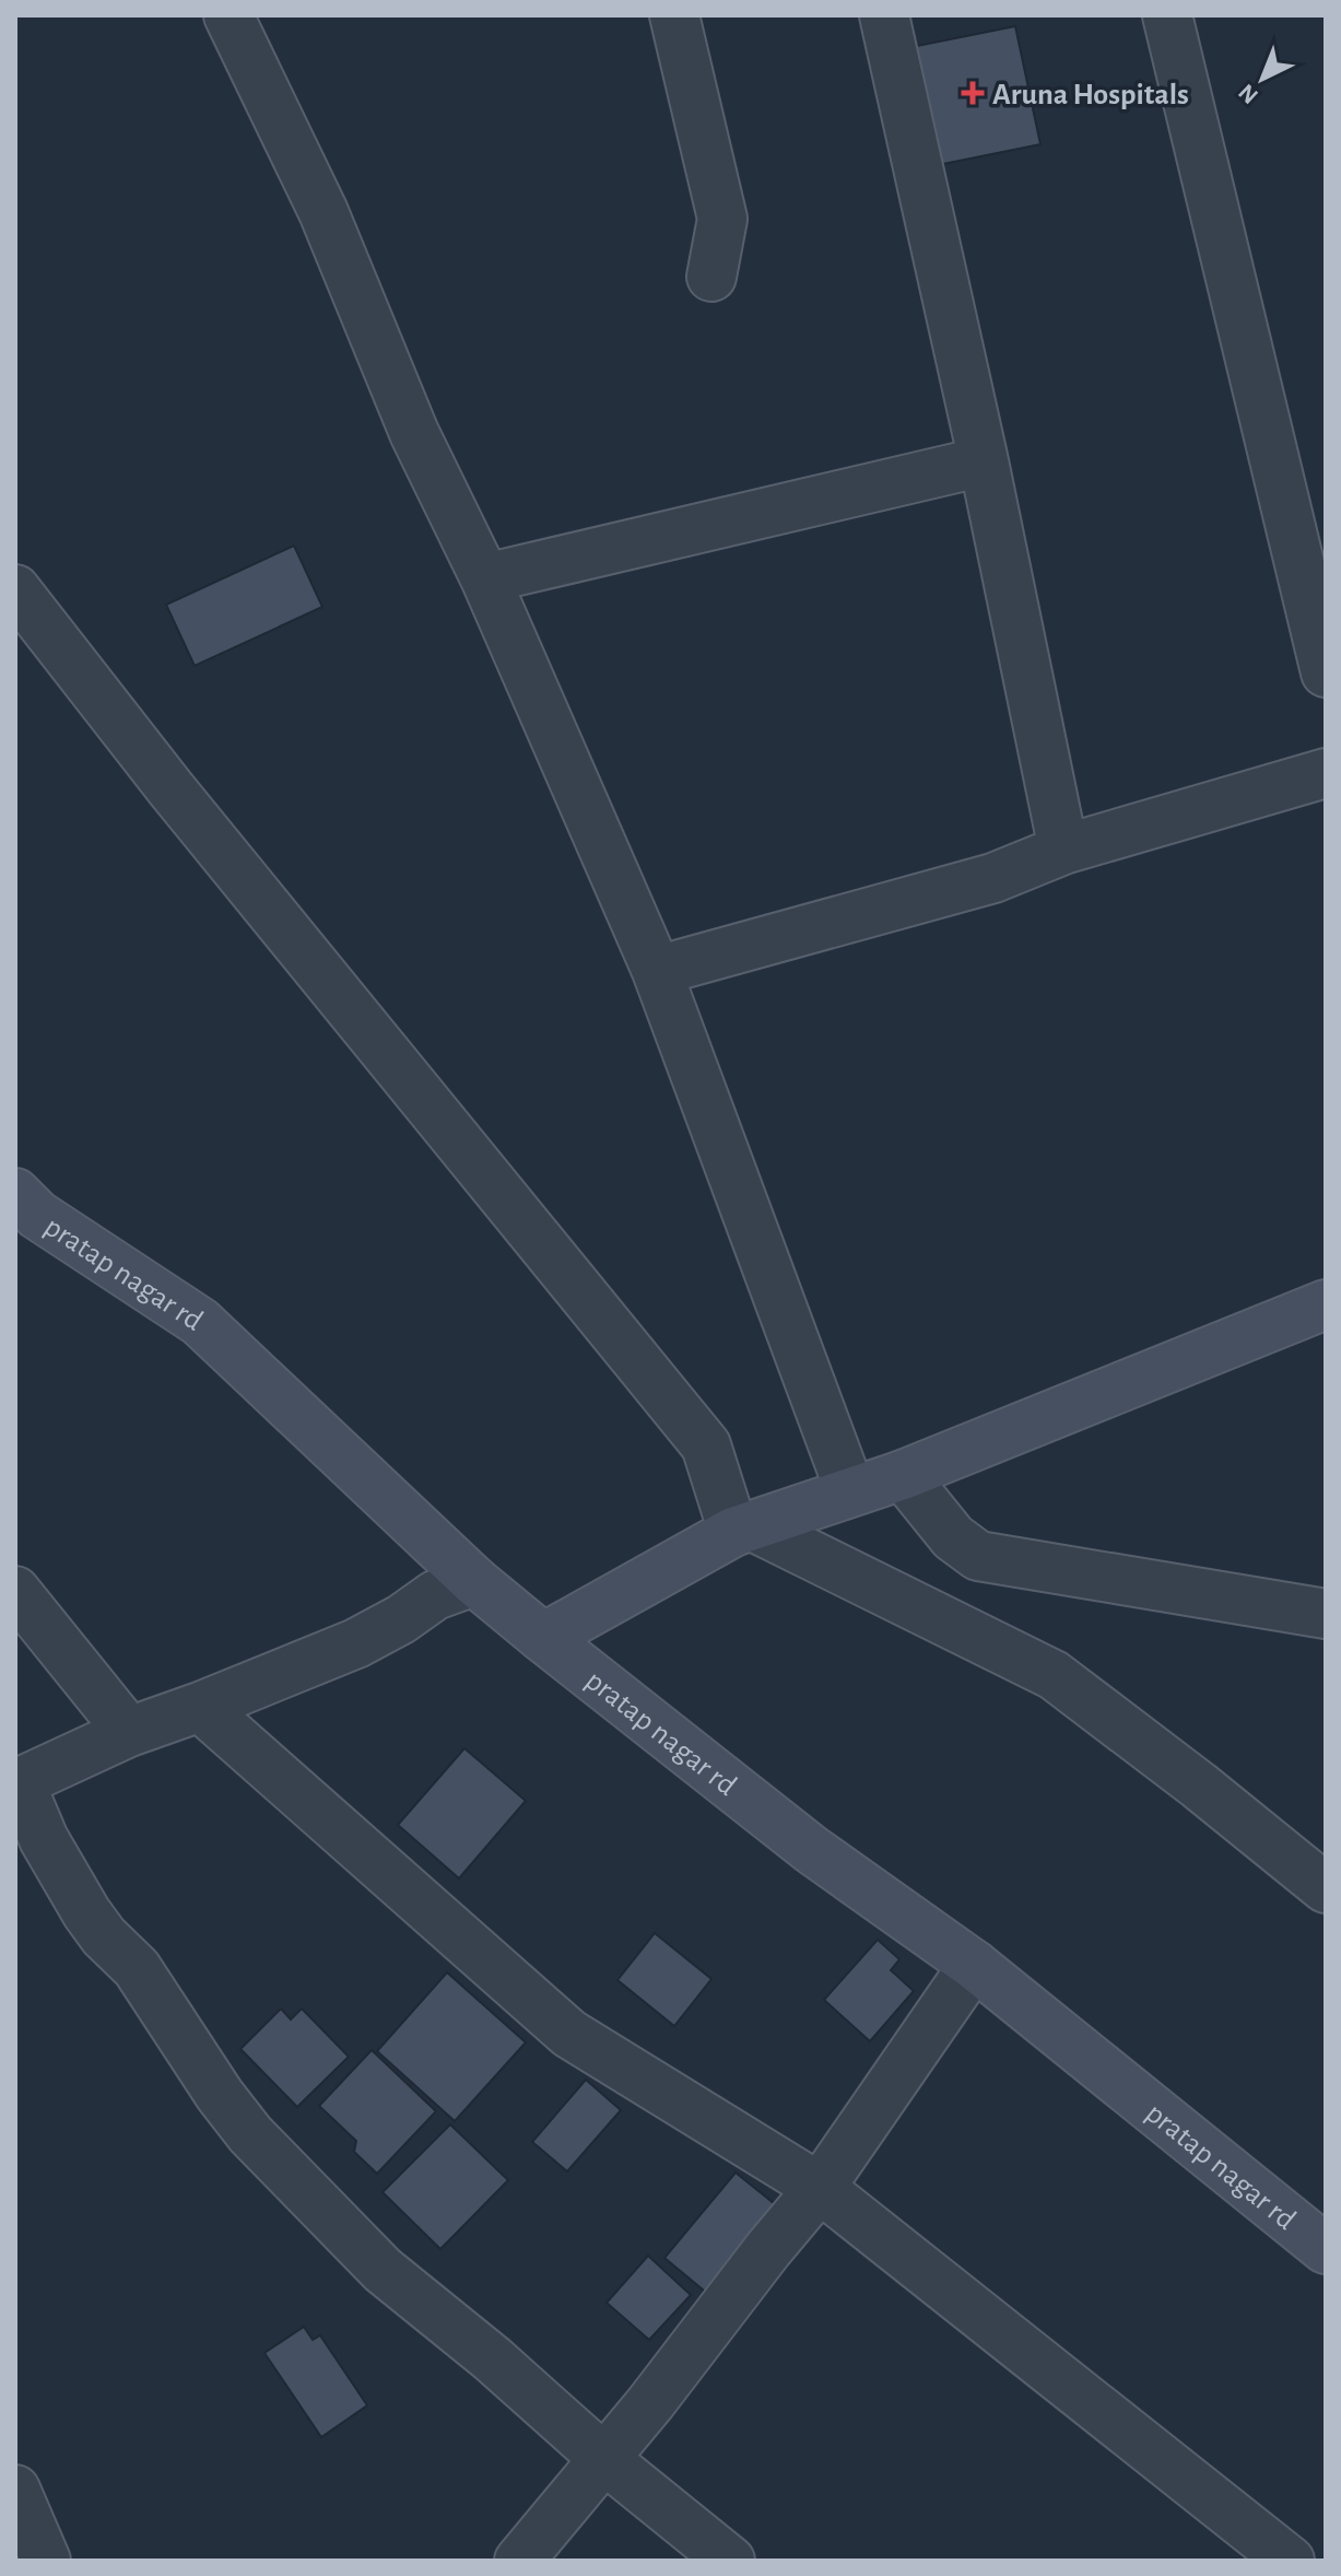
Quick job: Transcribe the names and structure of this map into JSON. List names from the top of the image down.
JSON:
{
  "streets": {
    "street": ["pratap nagar rd"]
  },
  "places": {
    "health": ["Aruna Hospitals"]
  },
  "north": "bottom left"
}
